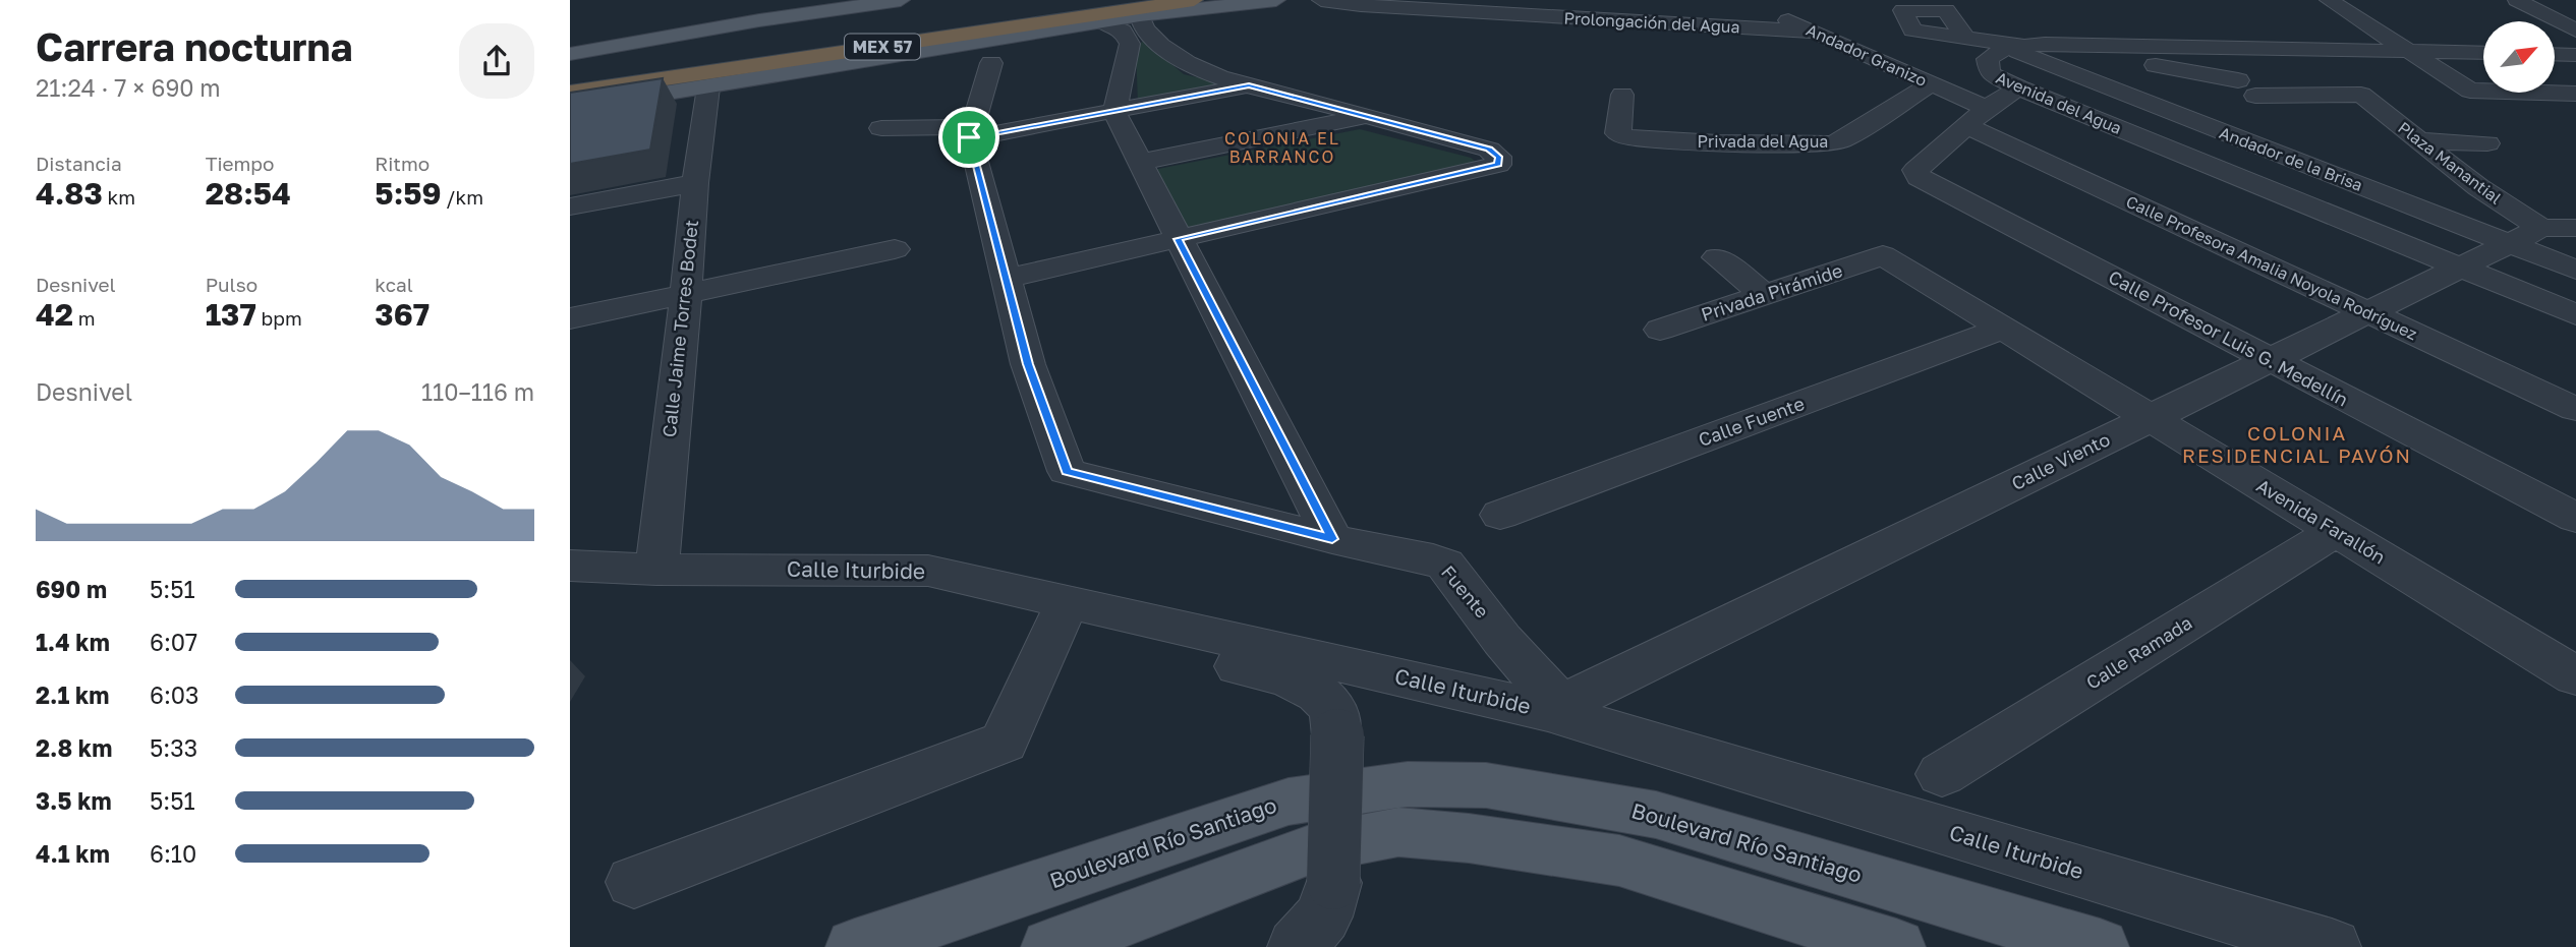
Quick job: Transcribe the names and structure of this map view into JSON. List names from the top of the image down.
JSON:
{
  "streets": {
    "highway": ["MEX 57"],
    "main road": ["Boulevard Río Santiago"],
    "street": [
      "Prolongación del Agua",
      "Andador Granizo",
      "Avenida del Agua",
      "Privada del Agua",
      "Andador de la Brisa",
      "Plaza Manantial",
      "Calle Profesora Amalia Noyola Rodríguez",
      "Privada Pirámide",
      "Calle Jaime Torres Bodet",
      "Calle Profesor Luis G. Medellín",
      "Calle Fuente",
      "Calle Viento",
      "Avenida Farallón",
      "Calle Iturbide",
      "Fuente",
      "Calle Ramada"
    ]
  },
  "crossings": [
    ["Prolongación del Agua", "Andador Granizo"],
    ["Andador Granizo", "Privada del Agua"],
    ["Andador Granizo", "Calle Profesora Amalia Noyola Rodríguez"],
    ["Andador Granizo", "Calle Profesor Luis G. Medellín"],
    ["Avenida del Agua", "Andador de la Brisa"],
    ["Avenida del Agua", "Calle Viento"],
    ["Andador de la Brisa", "Plaza Manantial"],
    ["Andador de la Brisa", "Calle Viento"],
    ["Plaza Manantial", "Calle Viento"],
    ["Calle Profesora Amalia Noyola Rodríguez", "Calle Profesor Luis G. Medellín"],
    ["Calle Profesora Amalia Noyola Rodríguez", "Calle Viento"],
    ["Privada Pirámide", "Avenida Farallón"],
    ["Calle Jaime Torres Bodet", "Calle Iturbide"],
    ["Calle Profesor Luis G. Medellín", "Calle Viento"],
    ["Calle Fuente", "Avenida Farallón"],
    ["Calle Viento", "Avenida Farallón"],
    ["Calle Viento", "Calle Iturbide"],
    ["Calle Viento", "Fuente"],
    ["Avenida Farallón", "Calle Ramada"],
    ["Calle Iturbide", "Fuente"]
  ],
  "districts": ["COLONIA EL BARRANCO", "COLONIA RESIDENCIAL PAVÓN"],
  "north": "top right",
  "page": {
    "heading": ["Carrera nocturna", "21:24 · 7 × 690 m"],
    "stats": [
      ["Distancia", "4.83 km"],
      ["Tiempo", "28:54"],
      ["Ritmo", "5:59 /km"],
      ["Desnivel", "42 m"],
      ["Pulso", "137 bpm"],
      ["kcal", "367"]
    ],
    "chart": ["Desnivel", "110–116 m"],
    "list": [
      {
        "name": "690 m",
        "note": "5:51"
      },
      {
        "name": "1.4 km",
        "note": "6:07"
      },
      {
        "name": "2.1 km",
        "note": "6:03"
      },
      {
        "name": "2.8 km",
        "note": "5:33"
      },
      {
        "name": "3.5 km",
        "note": "5:51"
      },
      {
        "name": "4.1 km",
        "note": "6:10"
      }
    ]
  }
}
